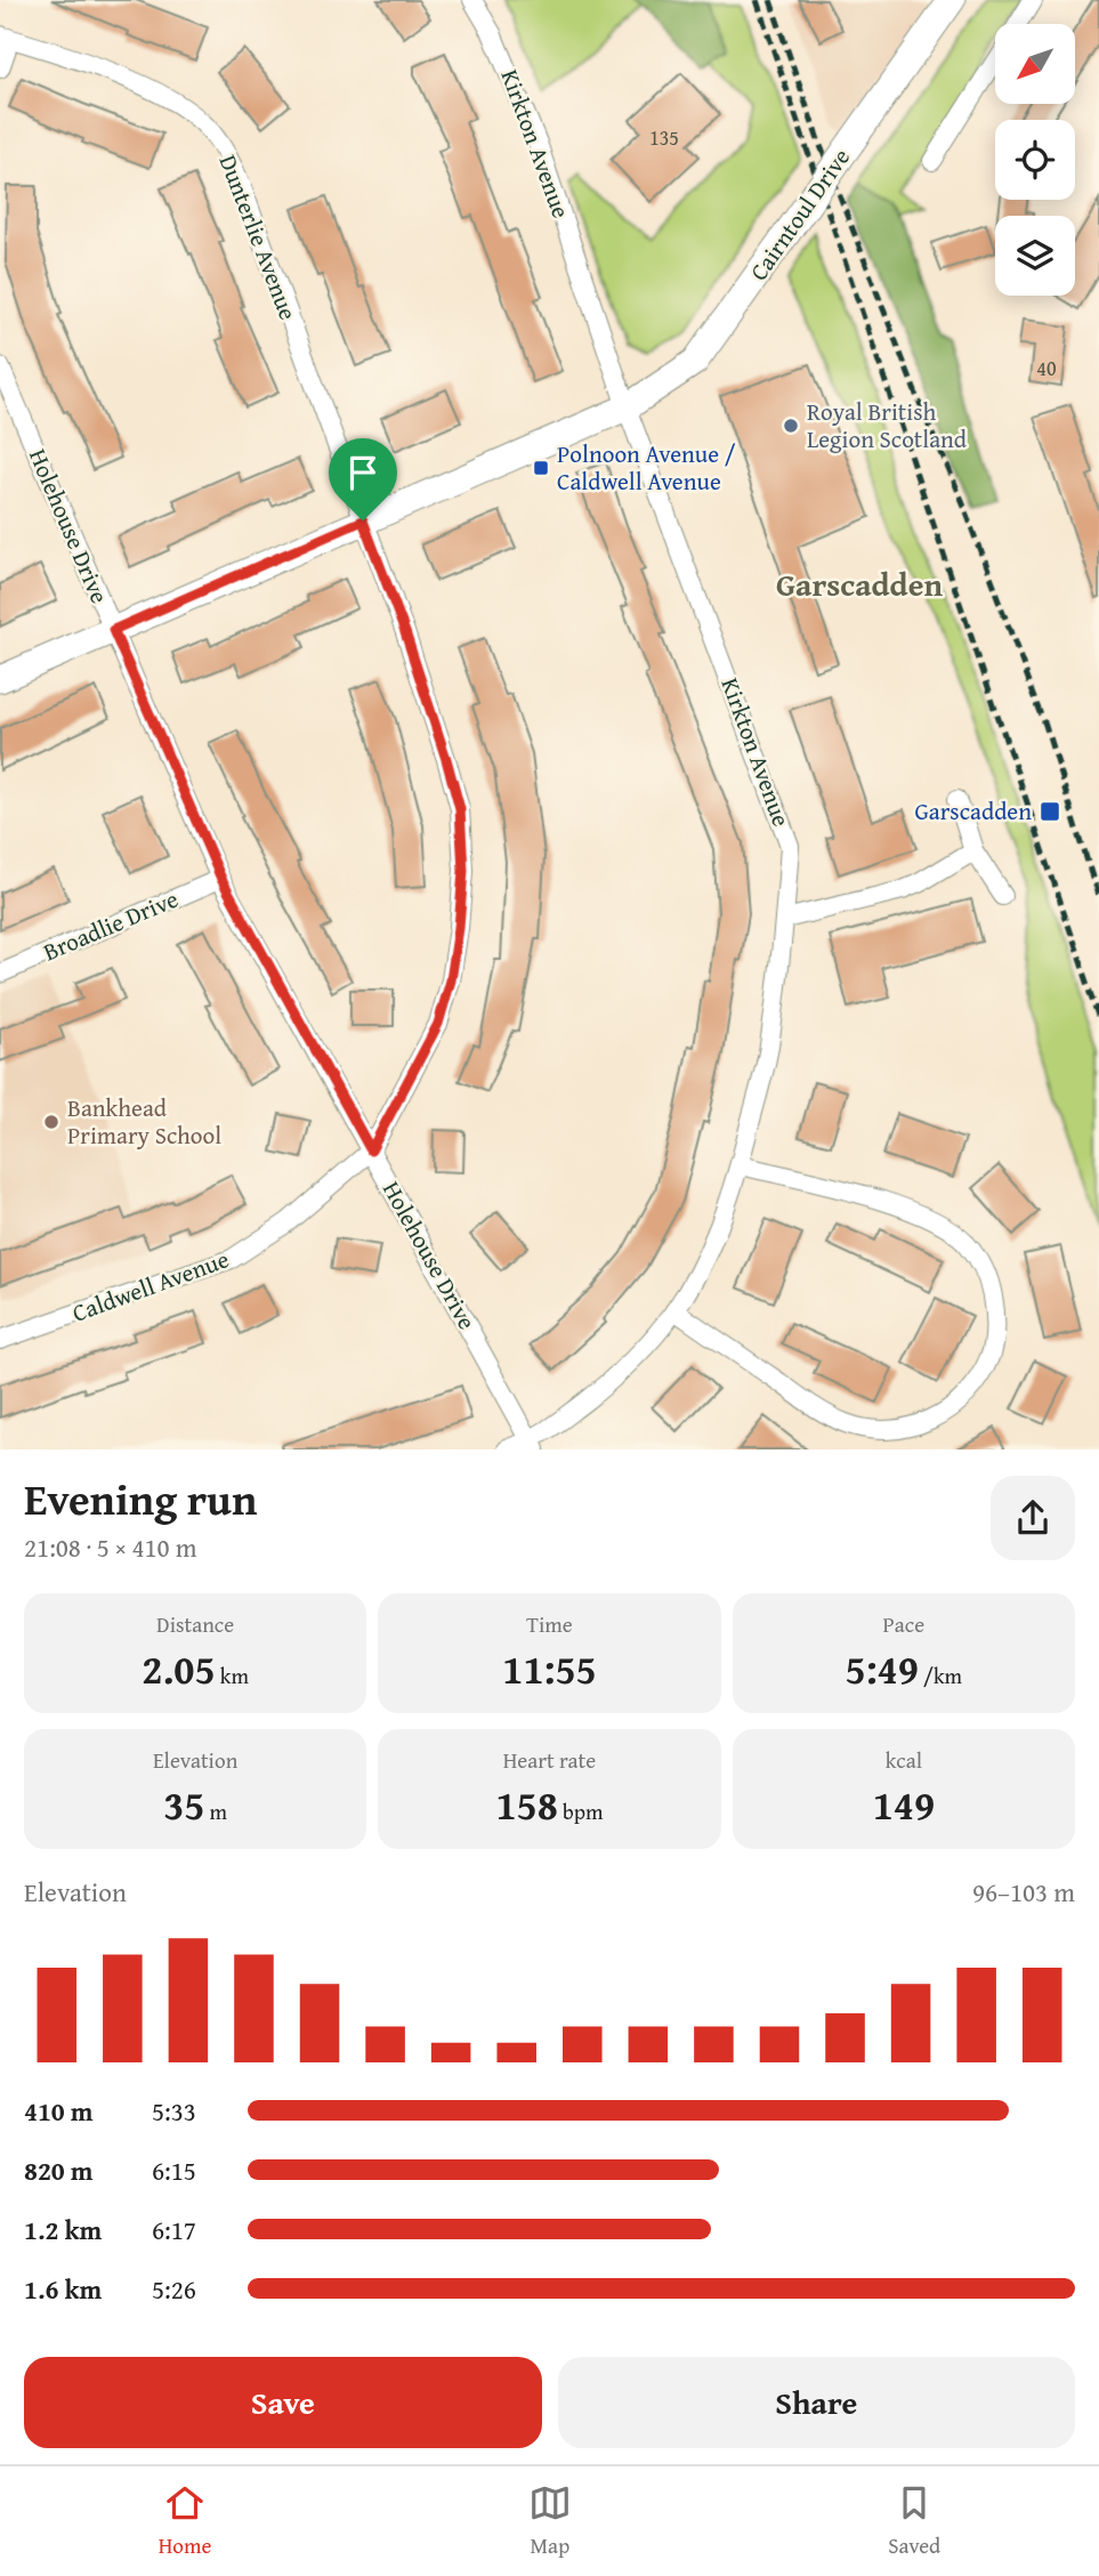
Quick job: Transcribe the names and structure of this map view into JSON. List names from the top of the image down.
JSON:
{
  "streets": {
    "street": [
      "Kirkton Avenue",
      "Cairntoul Drive",
      "Dunterlie Avenue",
      "Holehouse Drive",
      "Broadlie Drive",
      "Caldwell Avenue"
    ]
  },
  "crossings": [
    ["Kirkton Avenue", "Cairntoul Drive"],
    ["Kirkton Avenue", "Holehouse Drive"],
    ["Cairntoul Drive", "Dunterlie Avenue"],
    ["Cairntoul Drive", "Holehouse Drive"],
    ["Cairntoul Drive", "Caldwell Avenue"],
    ["Dunterlie Avenue", "Caldwell Avenue"],
    ["Holehouse Drive", "Broadlie Drive"],
    ["Holehouse Drive", "Caldwell Avenue"]
  ],
  "districts": ["Garscadden"],
  "places": {
    "other": ["Royal British Legion Scotland", "Bankhead Primary School"],
    "transit": ["Polnoon Avenue / Caldwell Avenue", "Garscadden"]
  },
  "house_numbers": ["135", "40"],
  "north": "bottom left",
  "page": {
    "heading": ["Evening run", "21:08 · 5 × 410 m"],
    "stats": [
      ["Distance", "2.05 km"],
      ["Time", "11:55"],
      ["Pace", "5:49 /km"],
      ["Elevation", "35 m"],
      ["Heart rate", "158 bpm"],
      ["kcal", "149"]
    ],
    "chart": ["Elevation", "96–103 m"],
    "list": [
      {
        "name": "410 m",
        "note": "5:33"
      },
      {
        "name": "820 m",
        "note": "6:15"
      },
      {
        "name": "1.2 km",
        "note": "6:17"
      },
      {
        "name": "1.6 km",
        "note": "5:26"
      }
    ],
    "buttons": ["Save", "Share"],
    "tabs": ["Home", "Map", "Saved"]
  }
}
